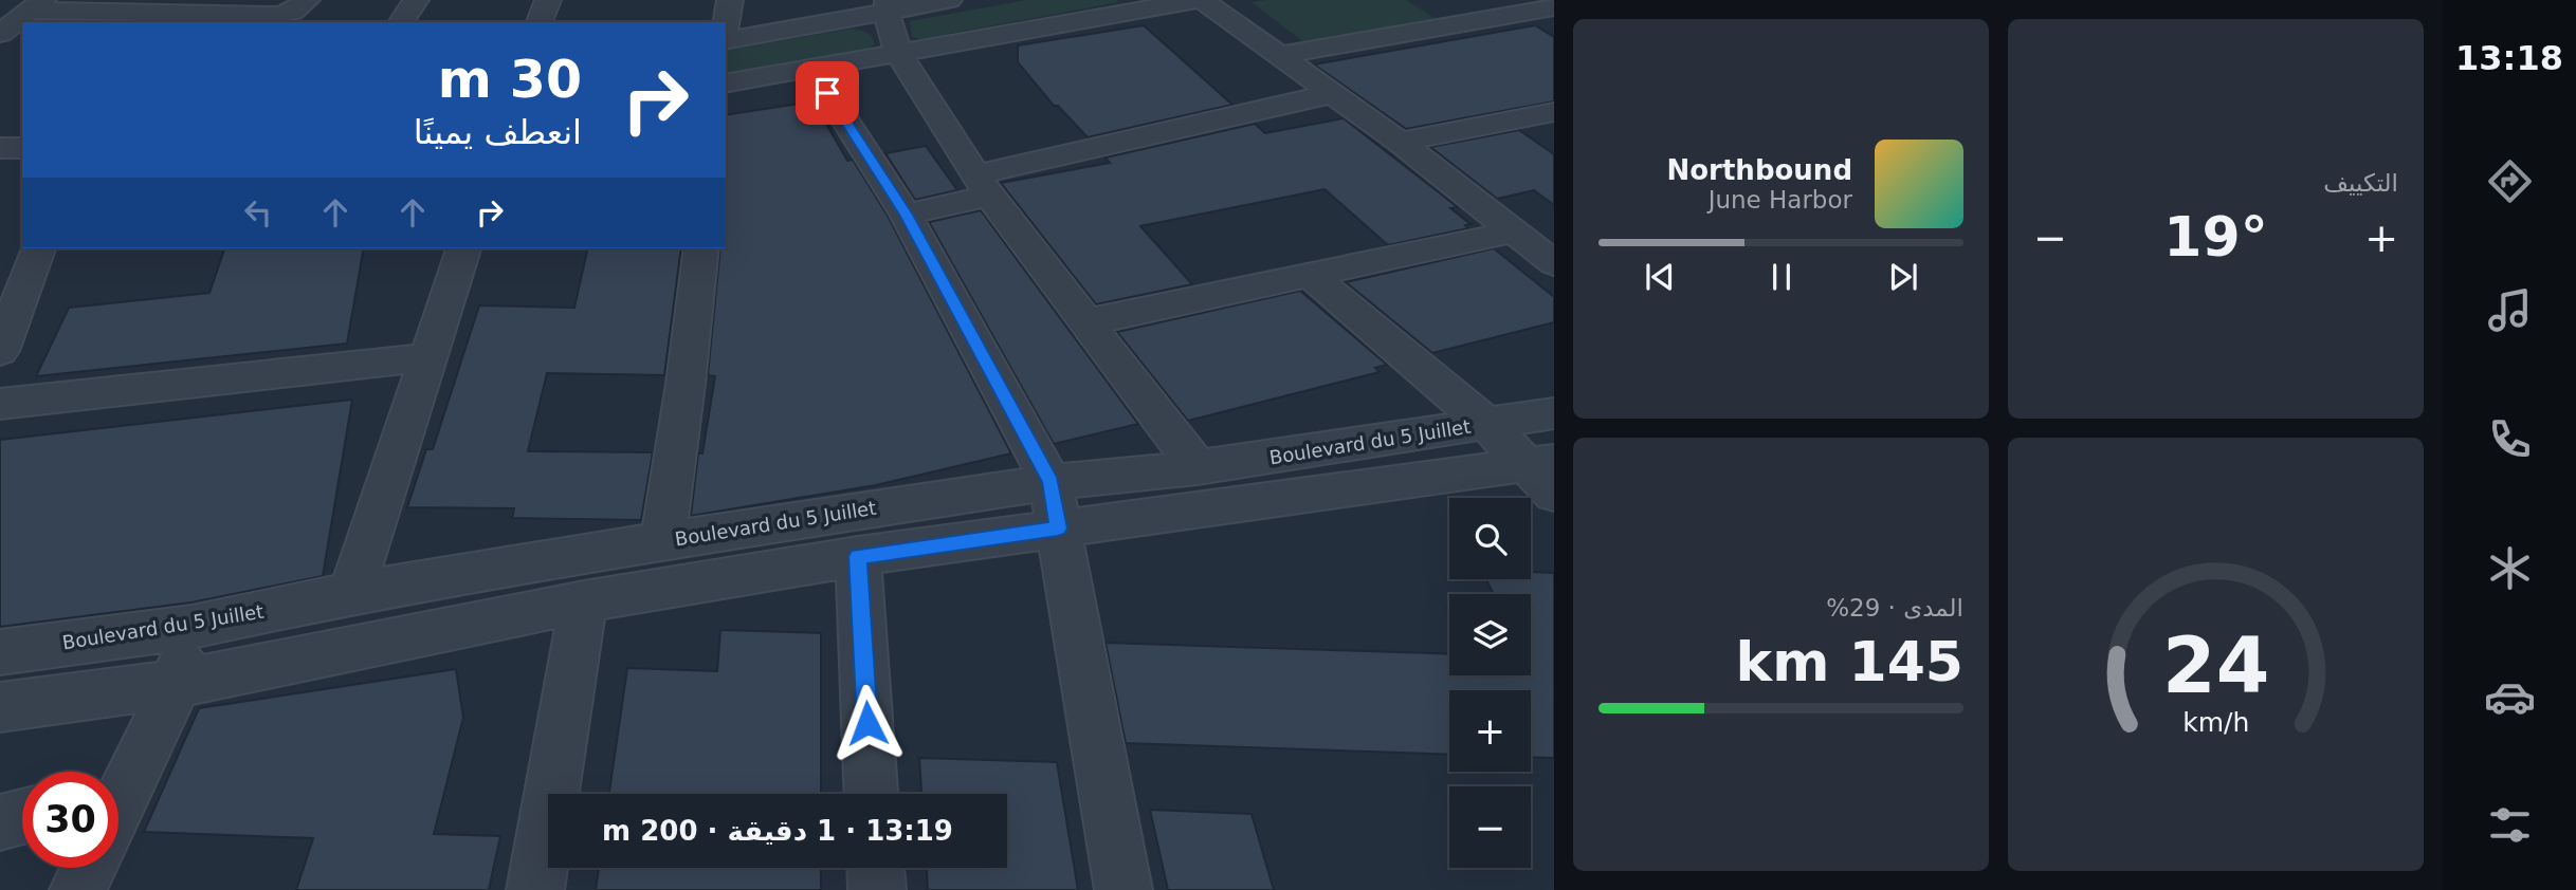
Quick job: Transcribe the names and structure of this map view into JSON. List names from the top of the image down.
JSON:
{
  "streets": {
    "street": ["Boulevard du 5 Juillet"]
  },
  "page": {
    "tabs": "13:18",
    "tile": [
      "التكييف",
      ["المدى · 29%", "145 km"]
    ],
    "turn": ["30 m", "انعطف يمينًا"],
    "song": ["Northbound", "June Harbor"],
    "heat": ["−", "19°", "+"],
    "map_buttons": ["+", "−"],
    "limit": "30",
    "trip": "13:19 · 1 دقيقة · 200 m",
    "gauge": ["24", "km/h"]
  }
}
